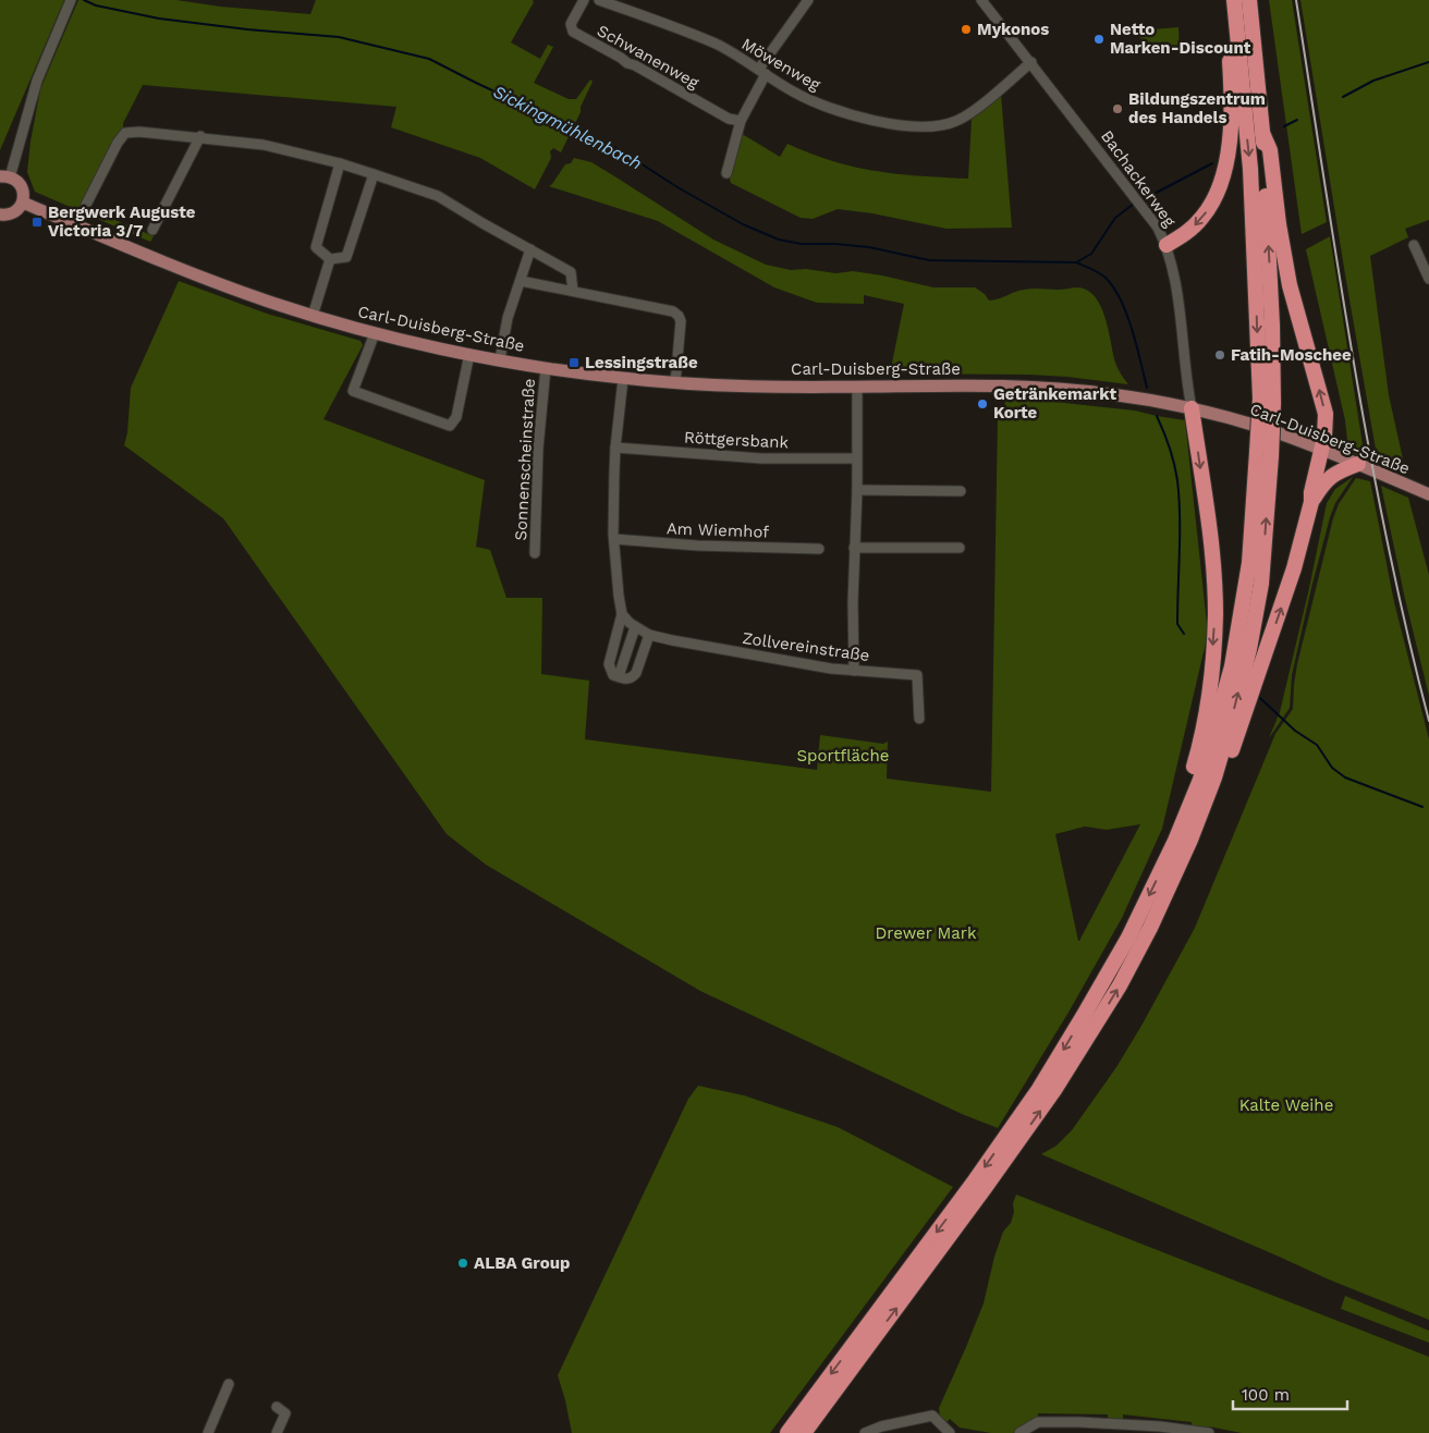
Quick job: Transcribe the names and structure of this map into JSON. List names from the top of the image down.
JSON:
{
  "streets": {
    "main road": ["Carl-Duisberg-Straße"],
    "street": [
      "Schwanenweg",
      "Möwenweg",
      "Bachackerweg",
      "Röttgersbank",
      "Sonnenscheinstraße",
      "Am Wiemhof",
      "Zollvereinstraße"
    ]
  },
  "crossings": [
    ["Möwenweg", "Bachackerweg"],
    ["Bachackerweg", "Carl-Duisberg-Straße"],
    ["Carl-Duisberg-Straße", "Sonnenscheinstraße"]
  ],
  "water": ["Sickingmühlenbach"],
  "parks": ["Sportfläche", "Drewer Mark", "Kalte Weihe"],
  "places": {
    "other": [
      "Mykonos",
      "Netto Marken-Discount",
      "Bildungszentrum des Handels",
      "Fatih-Moschee",
      "Getränkemarkt Korte",
      "ALBA Group"
    ],
    "transit": ["Bergwerk Auguste Victoria 3/7", "Lessingstraße"]
  },
  "scale_bar": "100 m"
}
